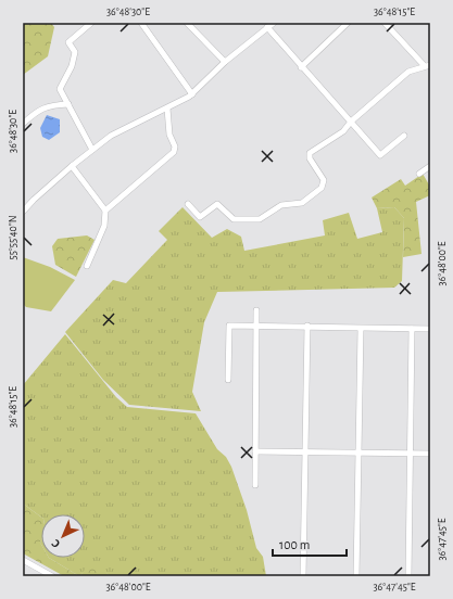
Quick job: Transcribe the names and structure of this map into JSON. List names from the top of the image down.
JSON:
{
  "scale_bar": "100 m",
  "north": "bottom left",
  "coordinates": [
    "36°48'30\"E",
    "36°48'15\"E",
    "55°55'40\"N",
    "36°48'00\"E",
    "36°47'45\"E"
  ]
}
